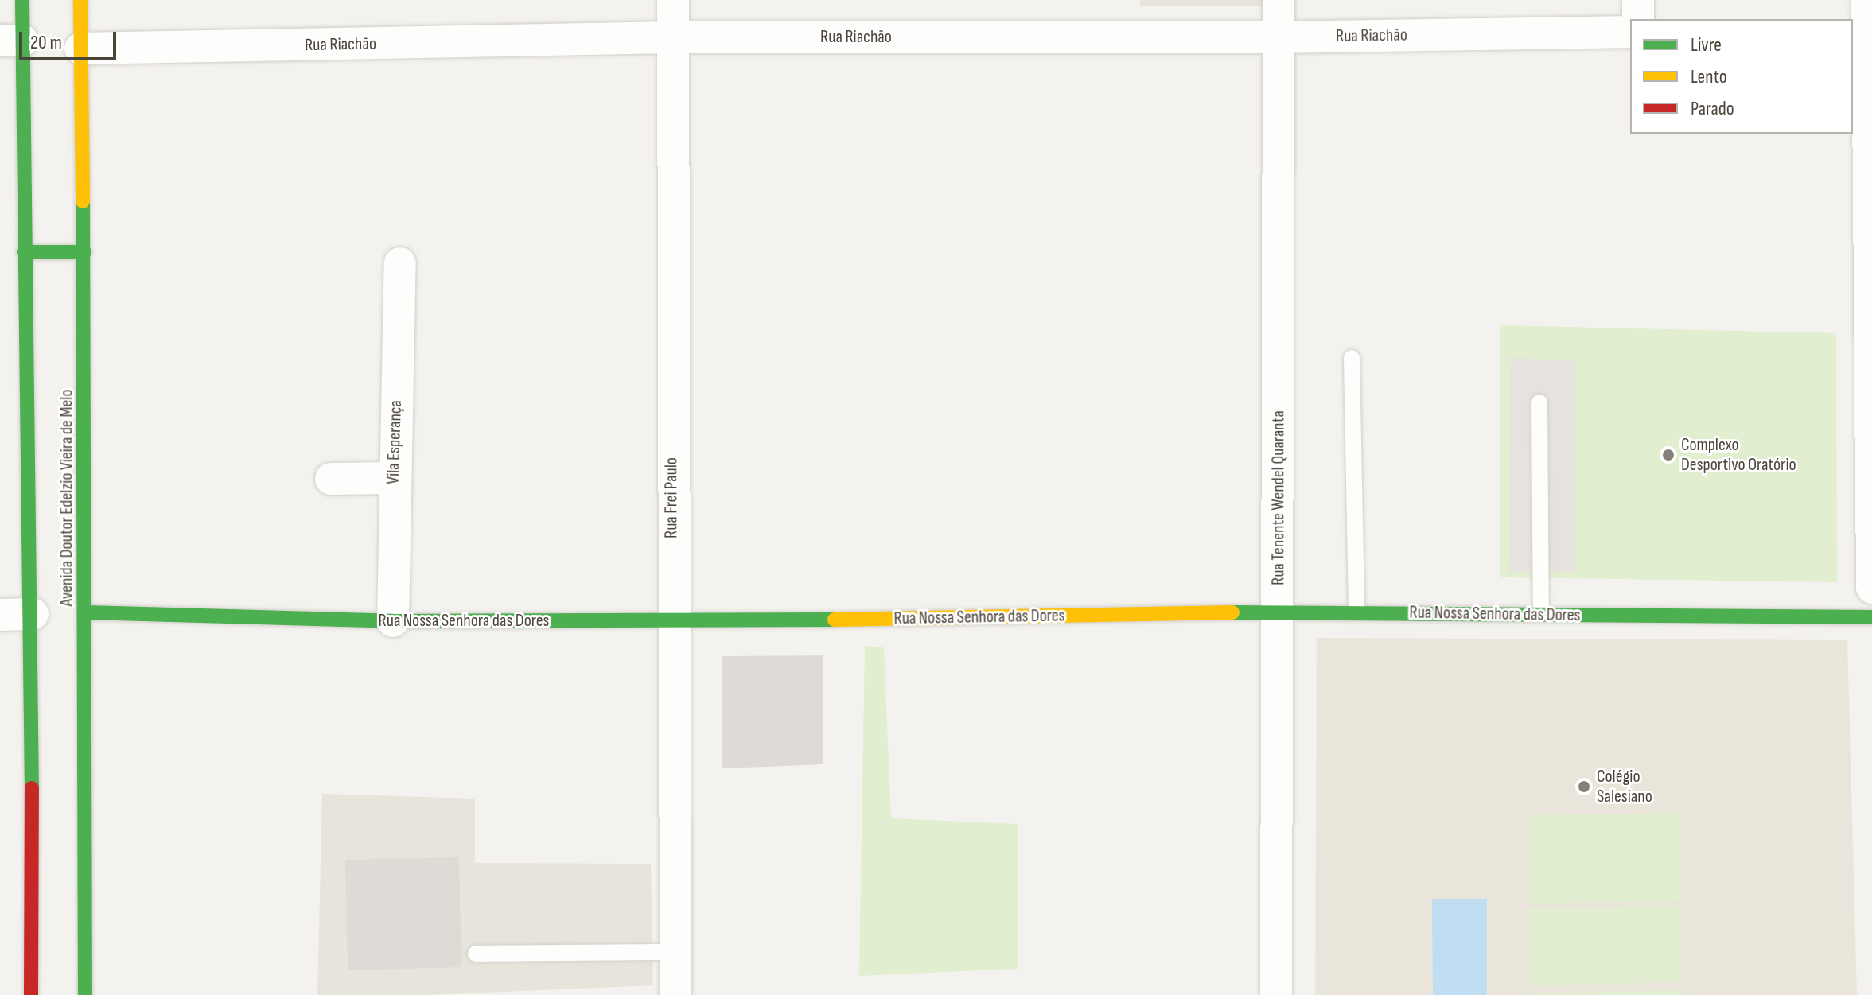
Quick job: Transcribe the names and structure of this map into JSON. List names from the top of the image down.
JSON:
{
  "streets": {
    "main road": ["Avenida Doutor Edelzio Vieira de Melo", "Rua Nossa Senhora das Dores"],
    "street": [
      "Rua Riachão",
      "Vila Esperança",
      "Rua Frei Paulo",
      "Rua Tenente Wendel Quaranta"
    ]
  },
  "crossings": [
    ["Rua Riachão", "Avenida Doutor Edelzio Vieira de Melo"],
    ["Rua Riachão", "Rua Frei Paulo"],
    ["Rua Riachão", "Rua Tenente Wendel Quaranta"],
    ["Vila Esperança", "Rua Nossa Senhora das Dores"],
    ["Avenida Doutor Edelzio Vieira de Melo", "Rua Nossa Senhora das Dores"],
    ["Rua Frei Paulo", "Rua Nossa Senhora das Dores"],
    ["Rua Tenente Wendel Quaranta", "Rua Nossa Senhora das Dores"]
  ],
  "places": ["Complexo Desportivo Oratório", "Colégio Salesiano"],
  "legend": ["Livre", "Lento", "Parado"],
  "scale_bar": "20 m"
}
